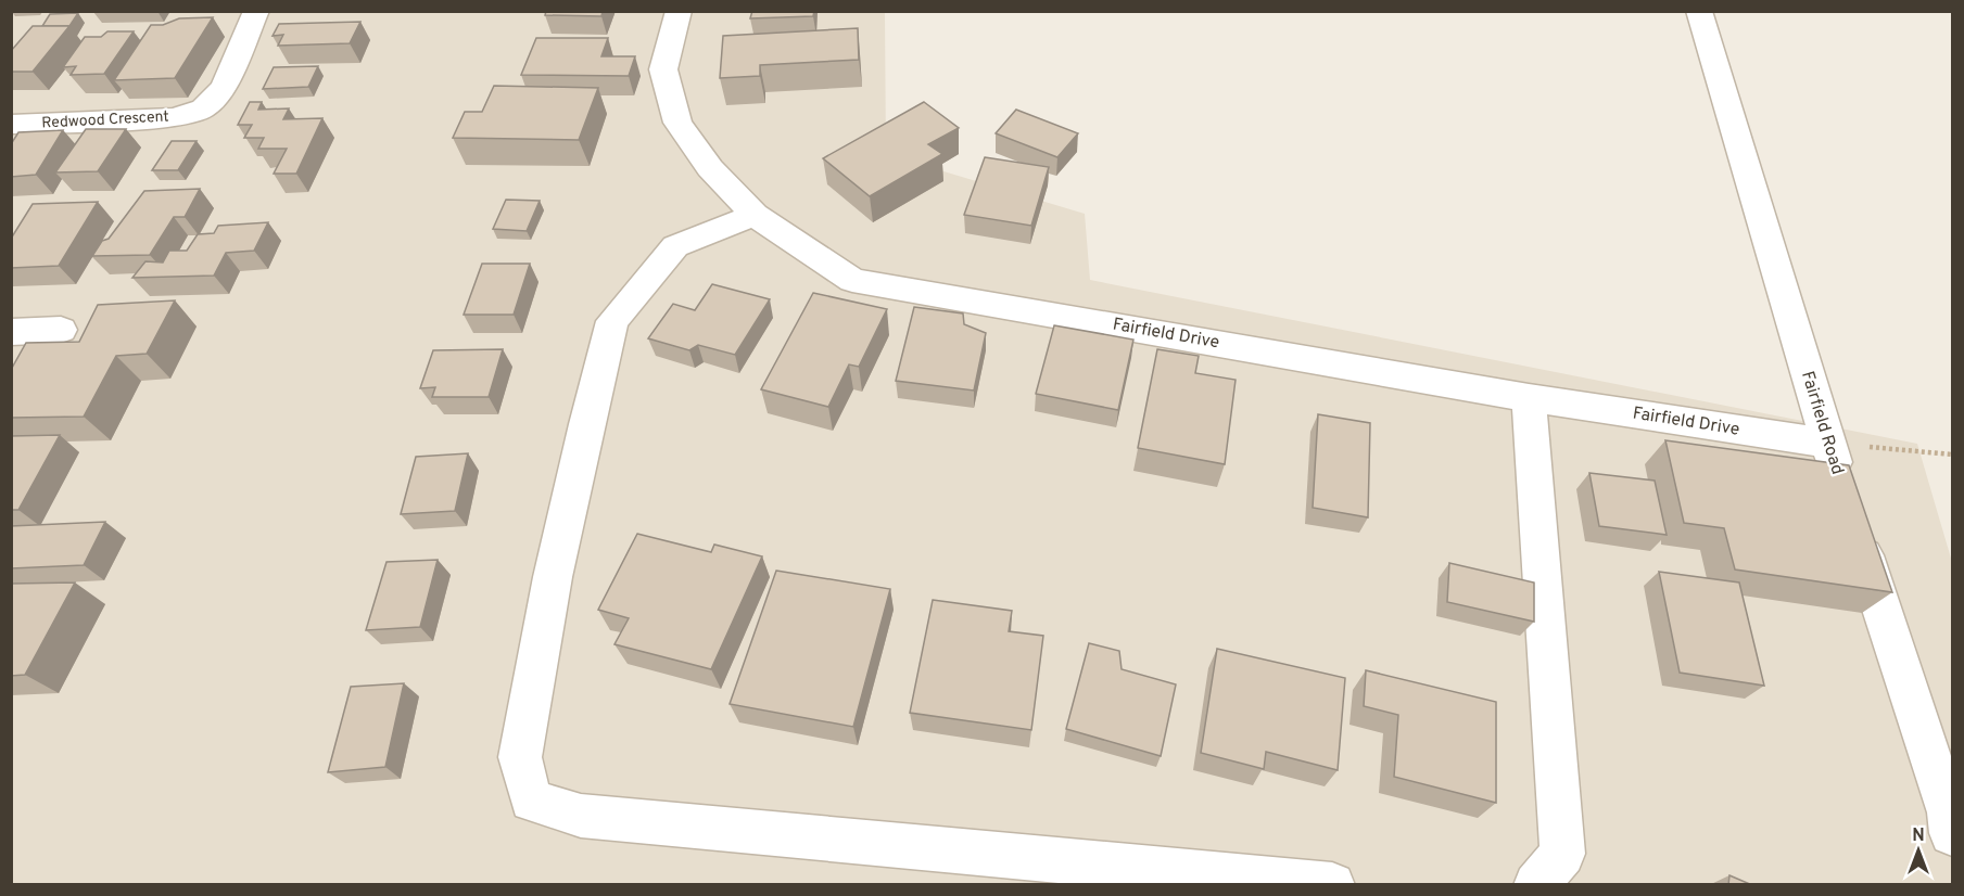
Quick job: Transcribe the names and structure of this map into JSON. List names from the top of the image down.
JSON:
{
  "streets": {
    "street": ["Redwood Crescent", "Fairfield Drive", "Fairfield Road"]
  },
  "crossings": [
    ["Fairfield Drive", "Fairfield Road"]
  ],
  "north": "top"
}
